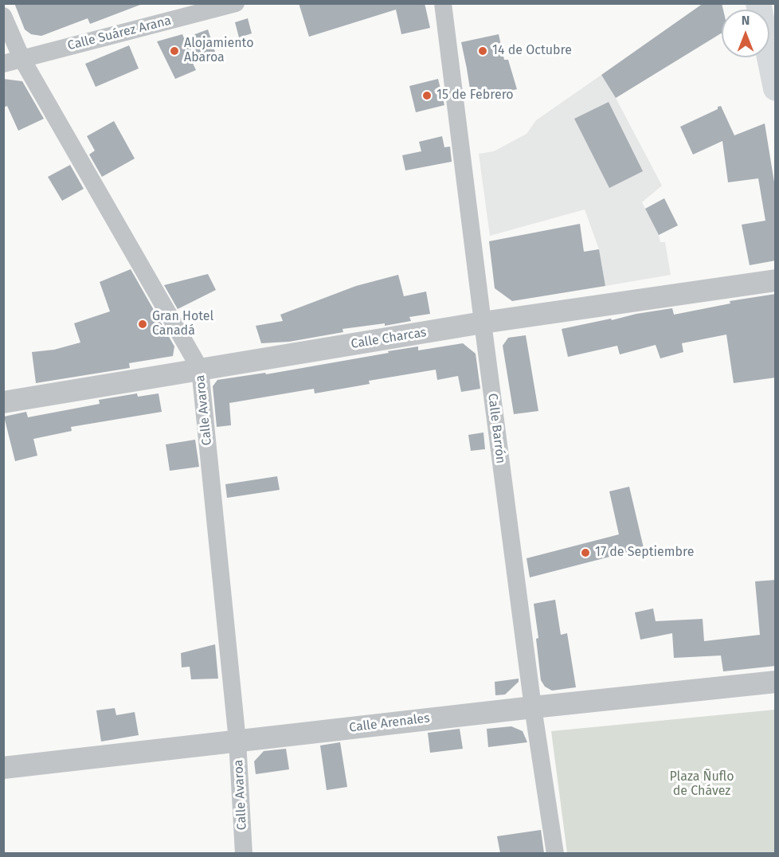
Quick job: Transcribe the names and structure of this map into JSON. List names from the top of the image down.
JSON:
{
  "streets": {
    "street": [
      "Calle Suárez Arana",
      "Calle Charcas",
      "Calle Avaroa",
      "Calle Barrón",
      "Calle Arenales"
    ]
  },
  "crossings": [
    ["Calle Suárez Arana", "Calle Avaroa"],
    ["Calle Charcas", "Calle Avaroa"],
    ["Calle Charcas", "Calle Barrón"],
    ["Calle Avaroa", "Calle Arenales"],
    ["Calle Barrón", "Calle Arenales"]
  ],
  "parks": ["Plaza Ñuflo de Chávez"],
  "places": [
    "Alojamiento Abaroa",
    "14 de Octubre",
    "15 de Febrero",
    "Gran Hotel Canadá",
    "17 de Septiembre"
  ],
  "north": "top"
}
